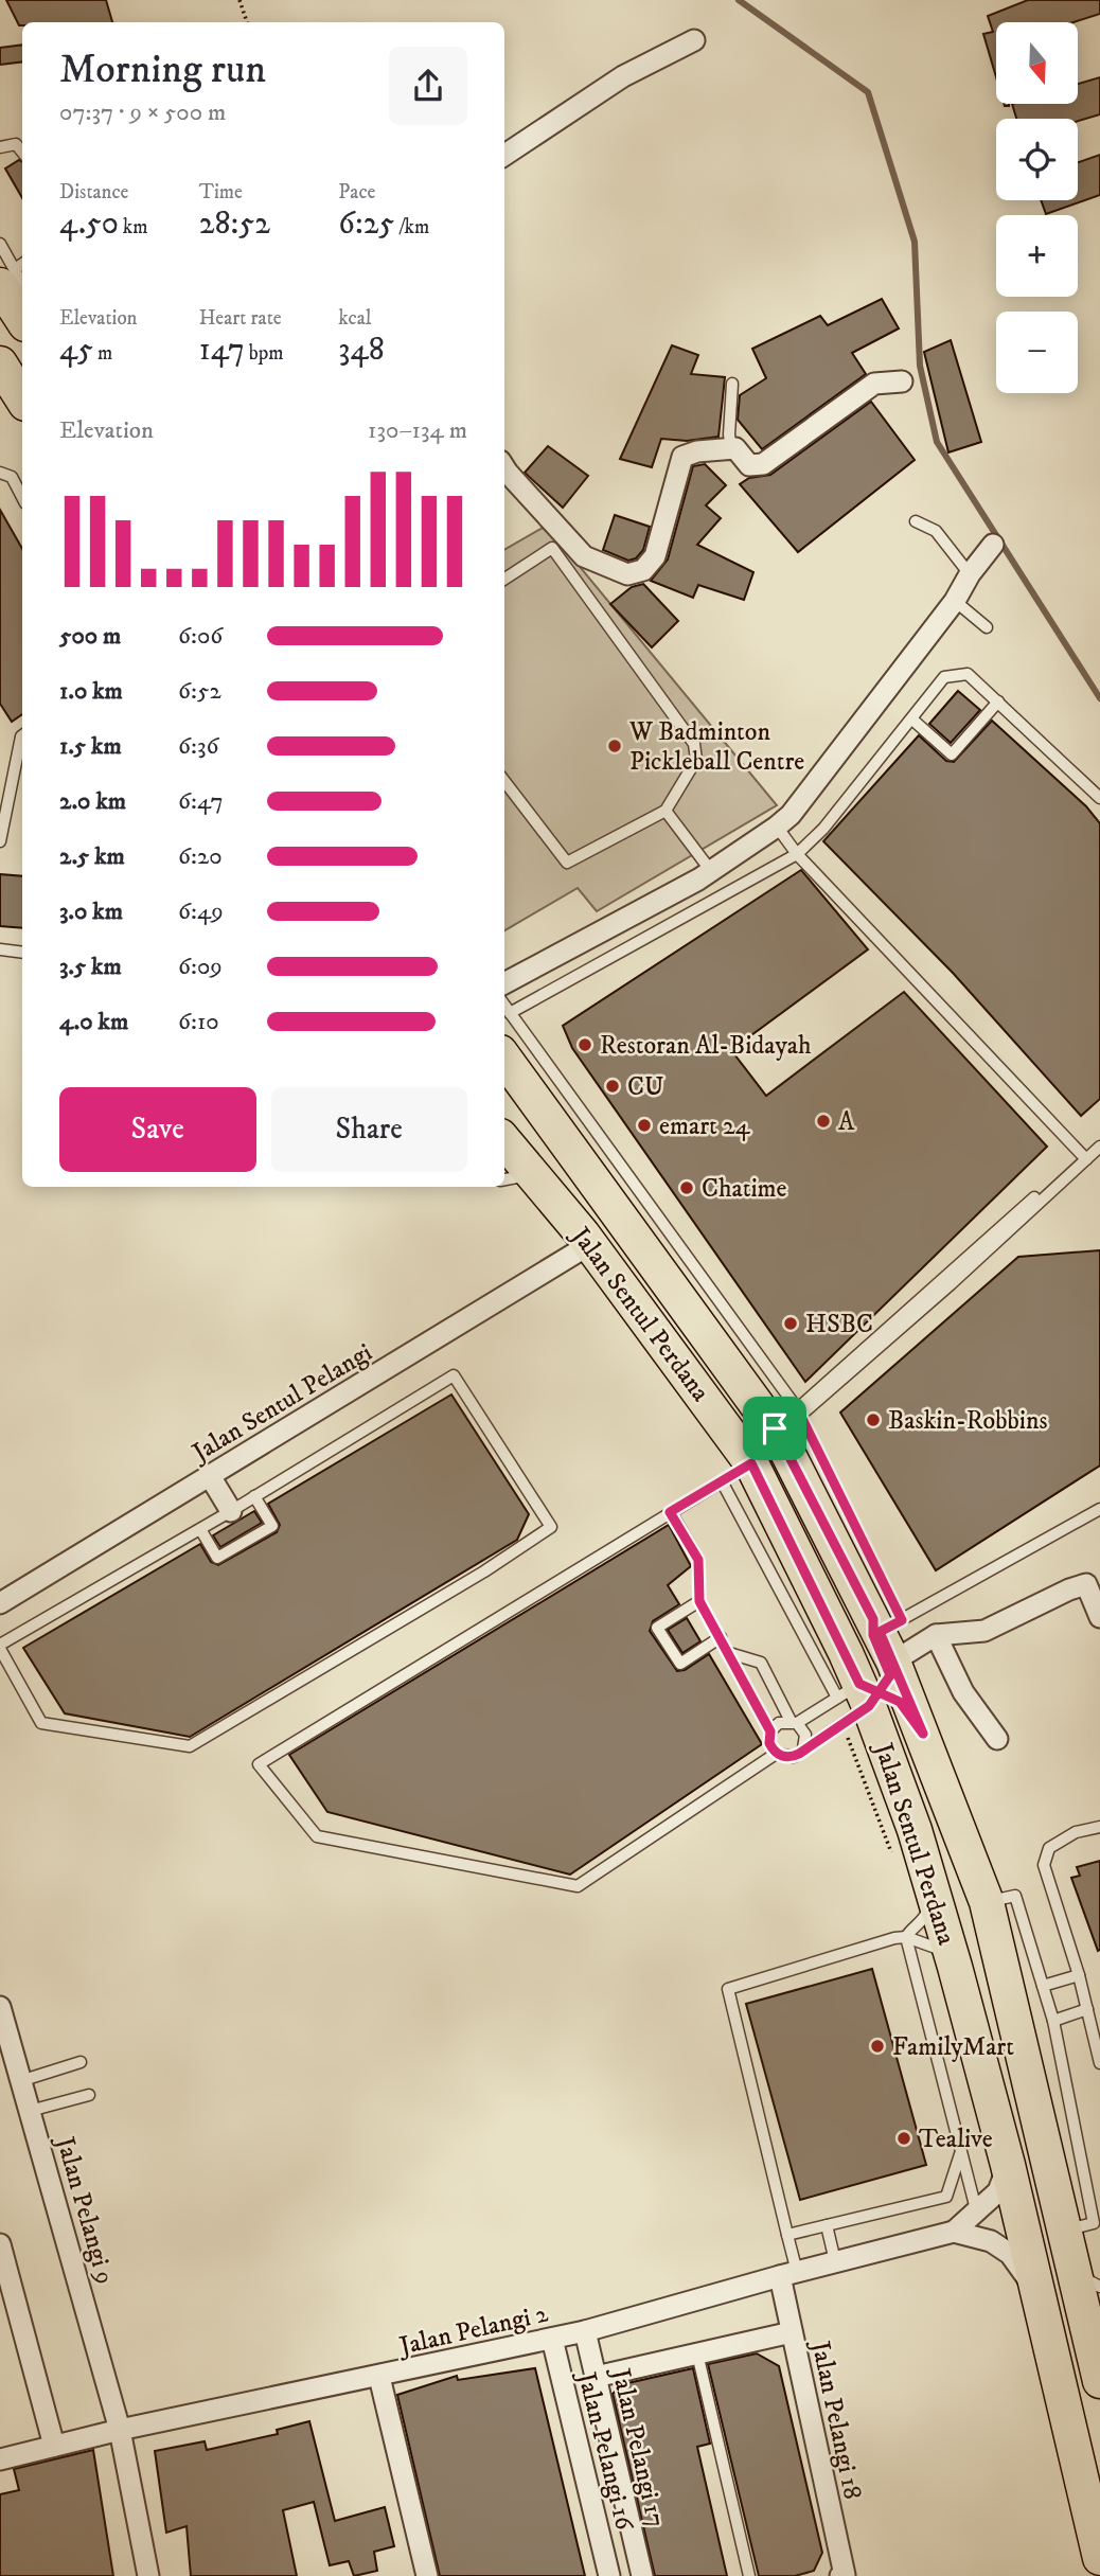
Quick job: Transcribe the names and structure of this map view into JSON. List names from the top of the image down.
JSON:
{
  "streets": {
    "main road": ["Jalan Sentul Perdana"],
    "street": [
      "Jalan Sentul Pelangi",
      "Jalan Pelangi 9",
      "Jalan Pelangi 2",
      "Jalan Pelangi 18",
      "Jalan Pelangi 17",
      "Jalan Pelangi 16"
    ]
  },
  "crossings": [
    ["Jalan Sentul Perdana", "Jalan Sentul Pelangi"],
    ["Jalan Sentul Perdana", "Jalan Pelangi 2"],
    ["Jalan Pelangi 9", "Jalan Pelangi 2"],
    ["Jalan Pelangi 2", "Jalan Pelangi 18"],
    ["Jalan Pelangi 2", "Jalan Pelangi 17"],
    ["Jalan Pelangi 2", "Jalan Pelangi 16"]
  ],
  "places": [
    "W Badminton Pickleball Centre",
    "Restoran Al-Bidayah",
    "CU",
    "A",
    "emart 24",
    "Chatime",
    "HSBC",
    "Baskin-Robbins",
    "FamilyMart",
    "Tealive"
  ],
  "north": "bottom",
  "page": {
    "map_buttons": ["+", "−"],
    "heading": ["Morning run", "07:37 · 9 × 500 m"],
    "stats": [
      ["Distance", "4.50 km"],
      ["Time", "28:52"],
      ["Pace", "6:25 /km"],
      ["Elevation", "45 m"],
      ["Heart rate", "147 bpm"],
      ["kcal", "348"]
    ],
    "chart": ["Elevation", "130–134 m"],
    "list": [
      {
        "name": "500 m",
        "note": "6:06"
      },
      {
        "name": "1.0 km",
        "note": "6:52"
      },
      {
        "name": "1.5 km",
        "note": "6:36"
      },
      {
        "name": "2.0 km",
        "note": "6:47"
      },
      {
        "name": "2.5 km",
        "note": "6:20"
      },
      {
        "name": "3.0 km",
        "note": "6:49"
      },
      {
        "name": "3.5 km",
        "note": "6:09"
      },
      {
        "name": "4.0 km",
        "note": "6:10"
      }
    ],
    "buttons": ["Save", "Share"]
  }
}
